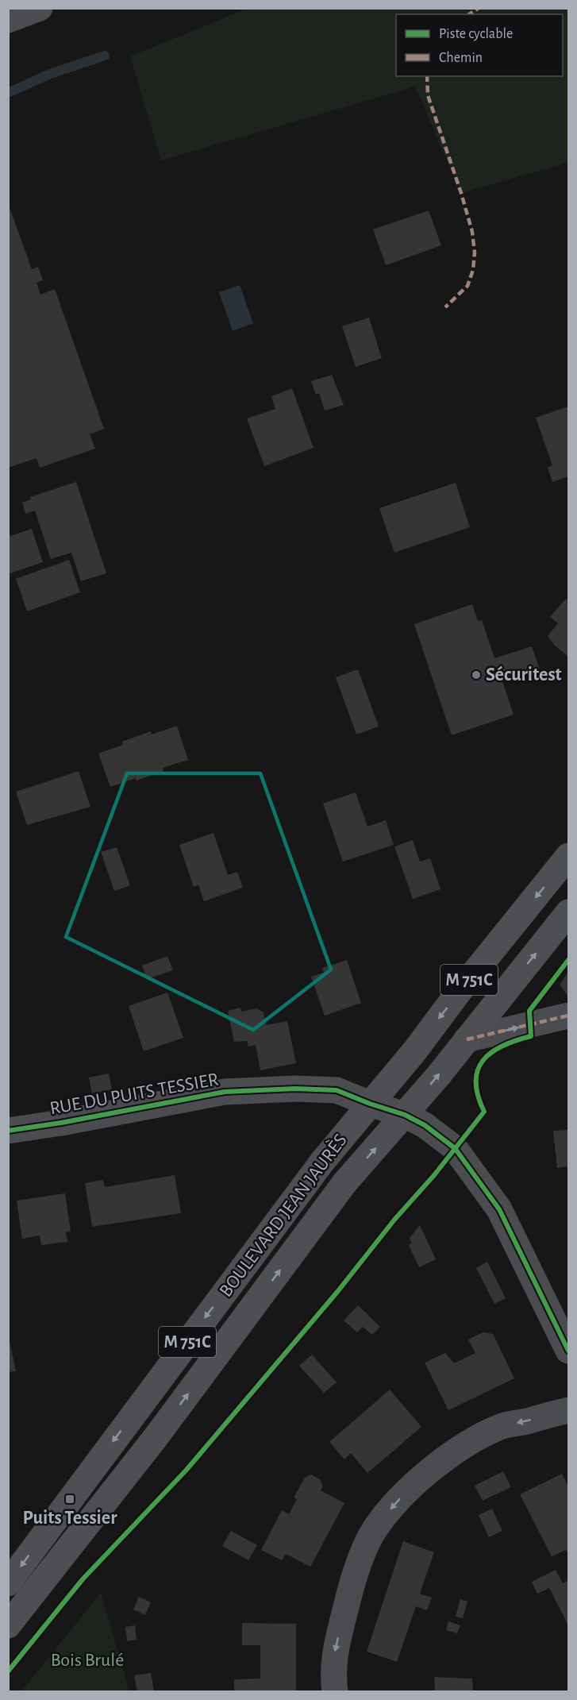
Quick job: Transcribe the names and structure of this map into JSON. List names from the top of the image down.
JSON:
{
  "streets": {
    "main road": ["M 751C", "BOULEVARD JEAN JAURÈS"],
    "street": ["RUE DU PUITS TESSIER"]
  },
  "crossings": [
    ["RUE DU PUITS TESSIER", "BOULEVARD JEAN JAURÈS"]
  ],
  "parks": ["Bois Brulé"],
  "places": {
    "other": ["Sécuritest"],
    "transit": ["Puits Tessier"]
  },
  "legend": ["Piste cyclable", "Chemin"]
}
